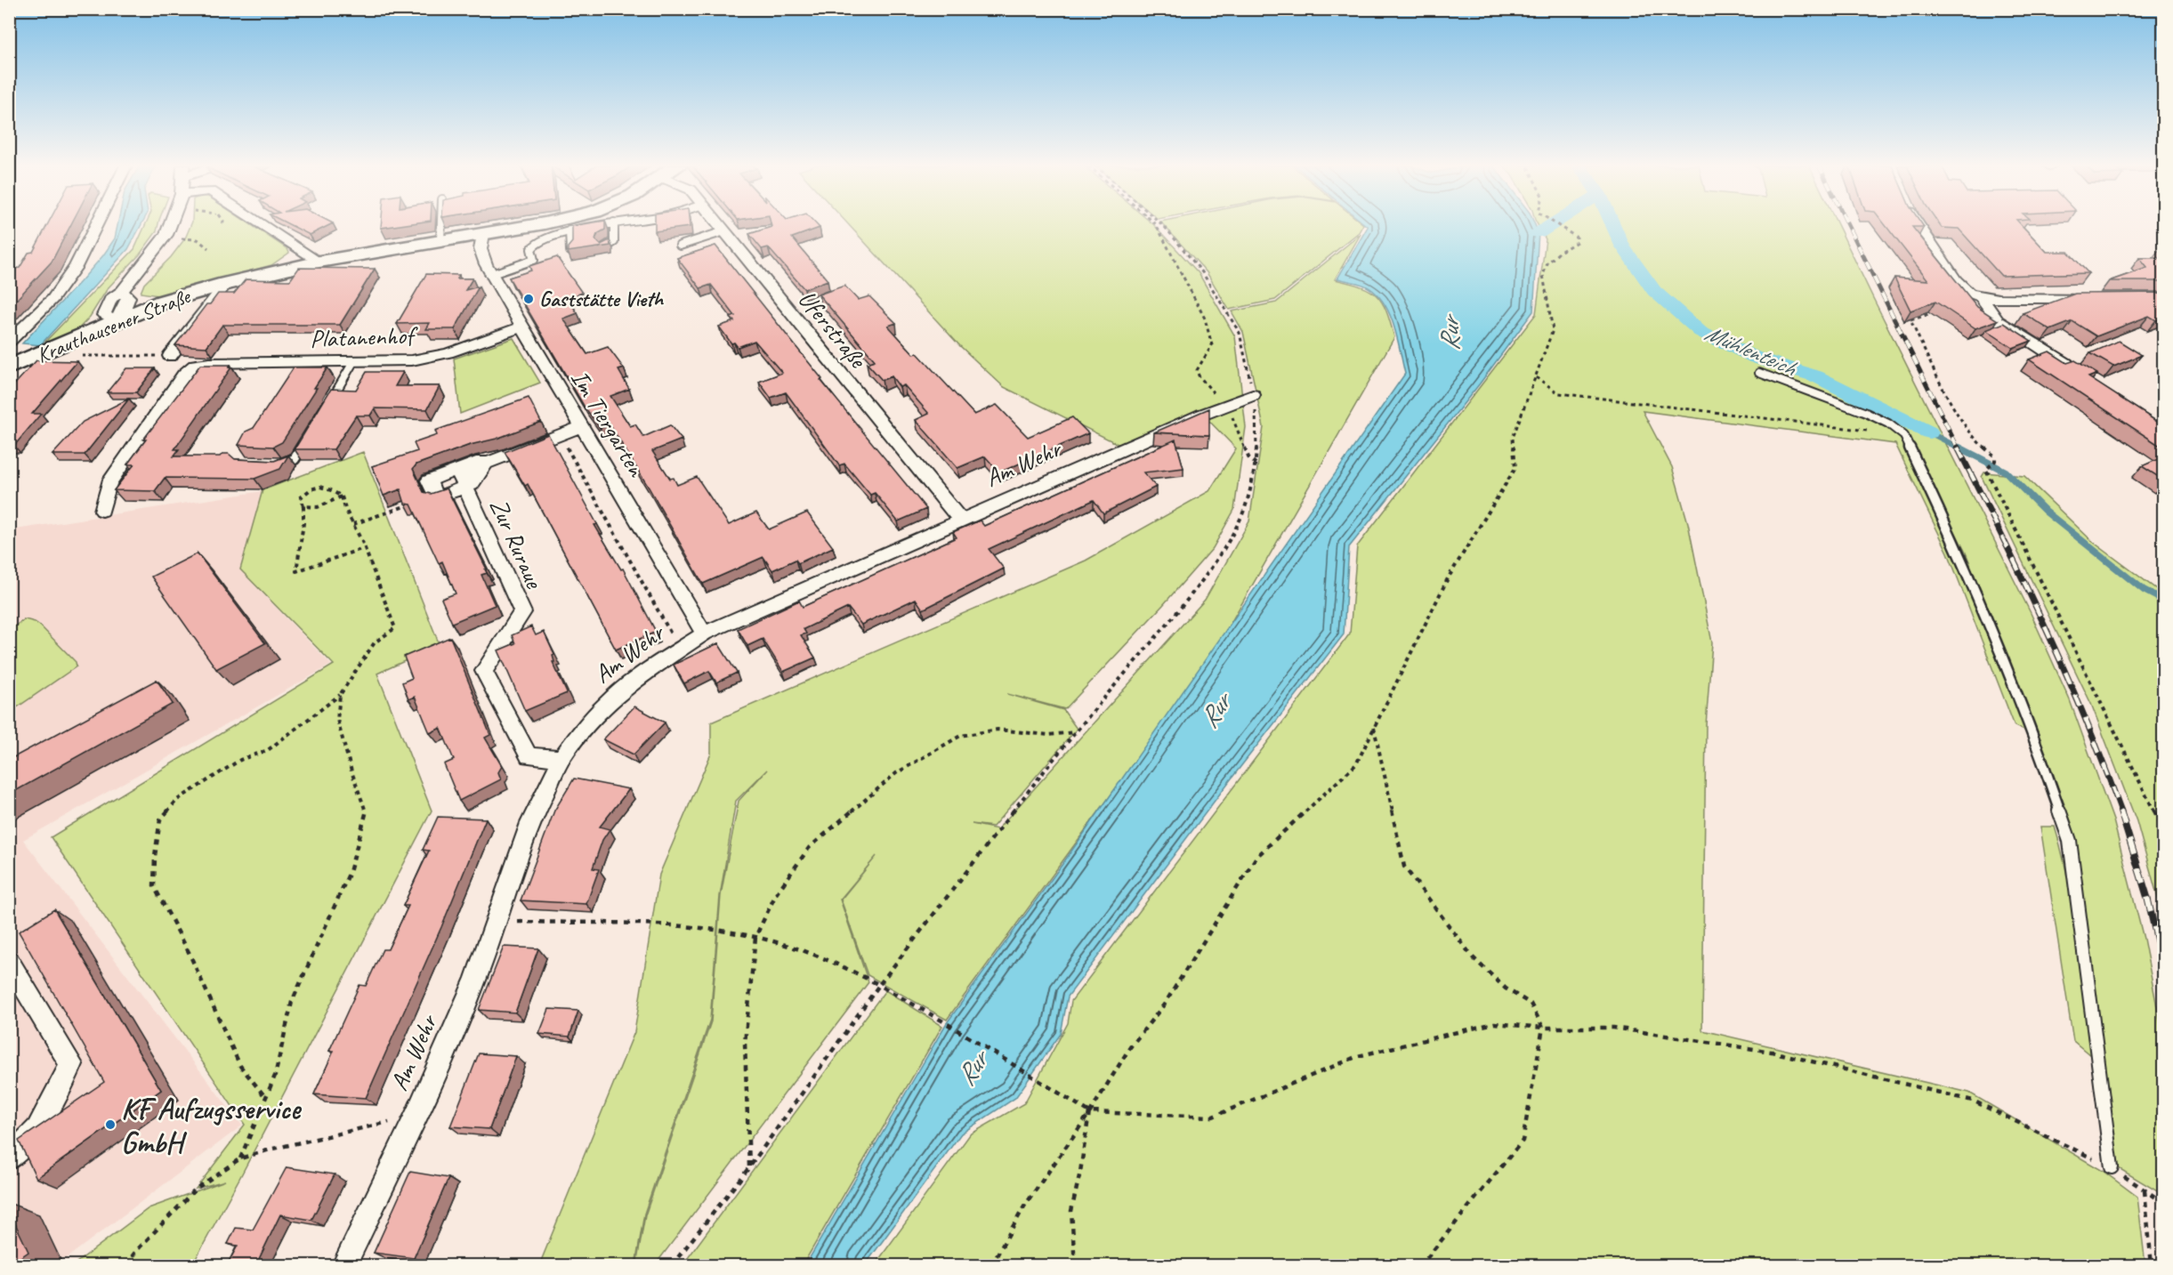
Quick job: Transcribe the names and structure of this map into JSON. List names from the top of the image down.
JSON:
{
  "streets": {
    "street": [
      "Krauthausener Straße",
      "Uferstraße",
      "Platanenhof",
      "Im Tiergarten",
      "Am Wehr",
      "Zur Ruraue"
    ]
  },
  "crossings": [
    ["Krauthausener Straße", "Im Tiergarten"],
    ["Uferstraße", "Am Wehr"],
    ["Platanenhof", "Im Tiergarten"],
    ["Im Tiergarten", "Am Wehr"],
    ["Im Tiergarten", "Zur Ruraue"],
    ["Am Wehr", "Zur Ruraue"]
  ],
  "water": ["Rur", "Mühlenteich"],
  "places": ["Gaststätte Vieth", "KF Aufzugsservice GmbH"]
}
